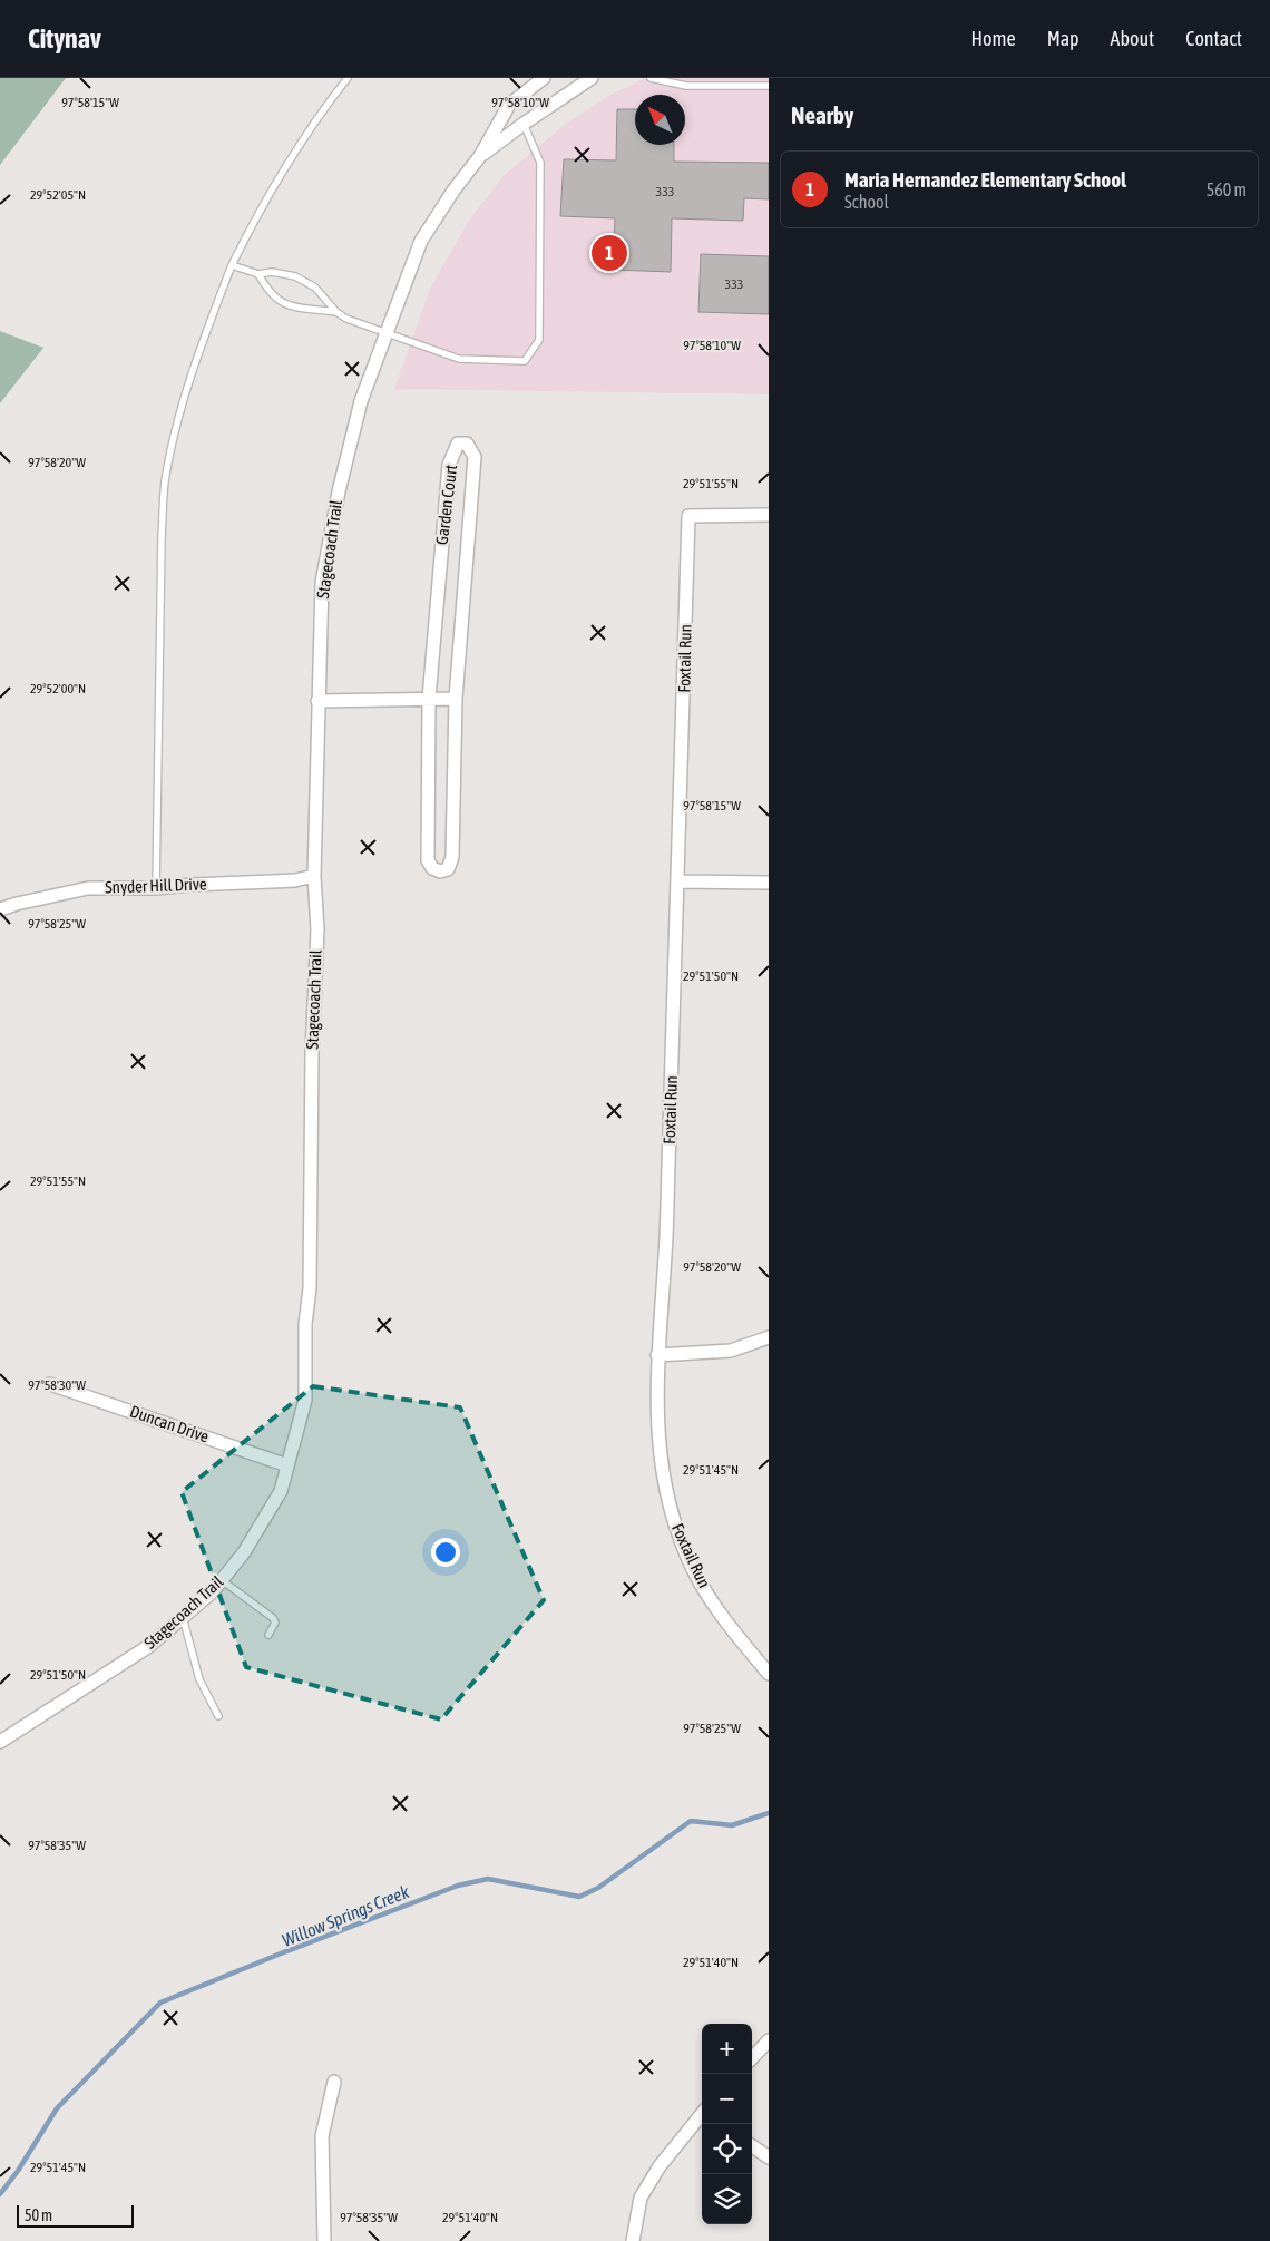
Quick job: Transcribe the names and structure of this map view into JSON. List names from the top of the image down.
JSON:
{
  "streets": {
    "street": [
      "Garden Court",
      "Stagecoach Trail",
      "Foxtail Run",
      "Snyder Hill Drive",
      "Duncan Drive"
    ]
  },
  "crossings": [
    ["Stagecoach Trail", "Snyder Hill Drive"],
    ["Stagecoach Trail", "Duncan Drive"]
  ],
  "water": ["Willow Springs Creek"],
  "house_numbers": ["333", "333"],
  "scale_bar": "50 m",
  "north": "top left",
  "page": {
    "header": "Citynav",
    "nav": [
      "Home",
      "Map",
      "About",
      "Contact"
    ],
    "heading": "Nearby",
    "list": [
      {
        "mark": "1",
        "name": "Maria Hernandez Elementary School",
        "note": "School",
        "value": "560 m"
      }
    ],
    "pins": "1",
    "map_buttons": ["+", "−"],
    "scale": "50 m"
  },
  "coordinates": [
    "97°58'10\"W",
    "97°58'15\"W",
    "29°52'05\"N",
    "97°58'20\"W",
    "29°51'55\"N",
    "29°52'00\"N",
    "97°58'25\"W",
    "29°51'50\"N",
    "97°58'30\"W",
    "29°51'45\"N",
    "97°58'35\"W",
    "29°51'40\"N"
  ]
}
